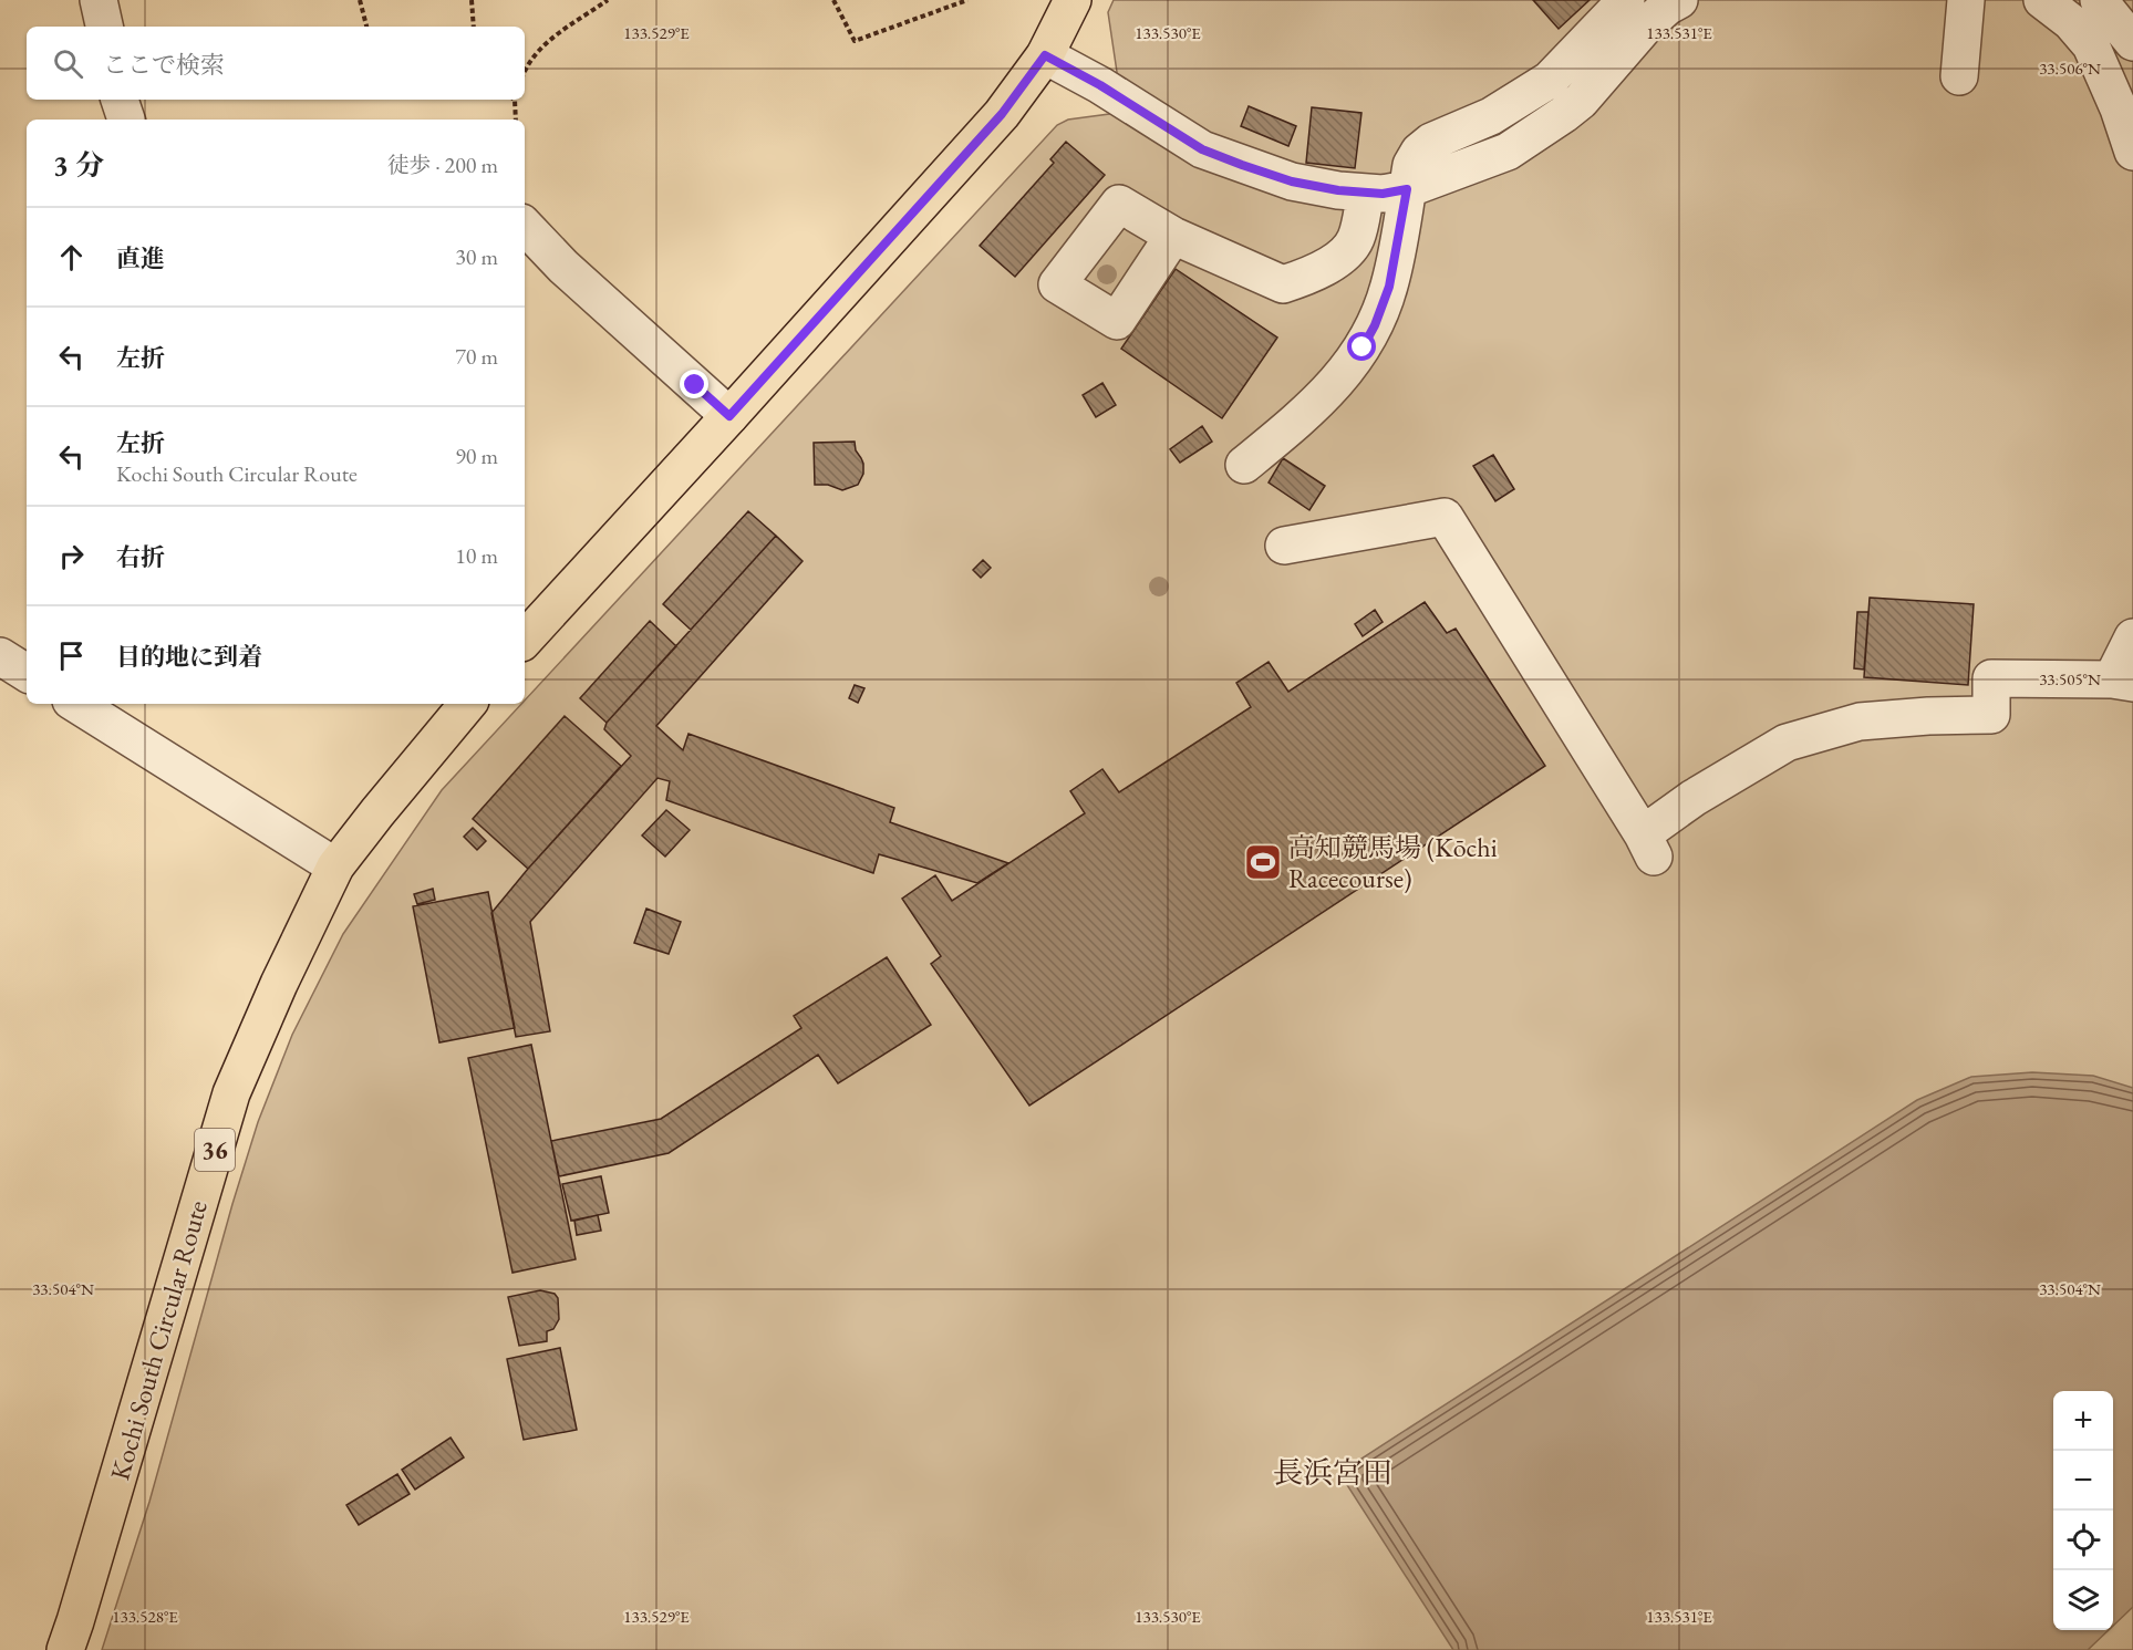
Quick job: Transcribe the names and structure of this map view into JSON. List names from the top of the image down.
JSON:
{
  "streets": {
    "main road": ["36", "Kochi South Circular Route"]
  },
  "districts": ["長浜宮田"],
  "places": {
    "sports": ["高知競馬場 (Kōchi Racecourse)"]
  },
  "page": {
    "search": "ここで検索",
    "heading": ["3 分", "徒歩 · 200 m"],
    "list": [
      ["直進", "30 m"],
      ["左折", "70 m"],
      ["左折", "Kochi South Circular Route", "90 m"],
      ["右折", "10 m"],
      "目的地に到着"
    ],
    "map_buttons": ["+", "−"]
  },
  "coordinates": [
    "133.529°E",
    "133.530°E",
    "133.531°E",
    "33.506°N",
    "33.505°N",
    "33.504°N",
    "133.528°E"
  ]
}
